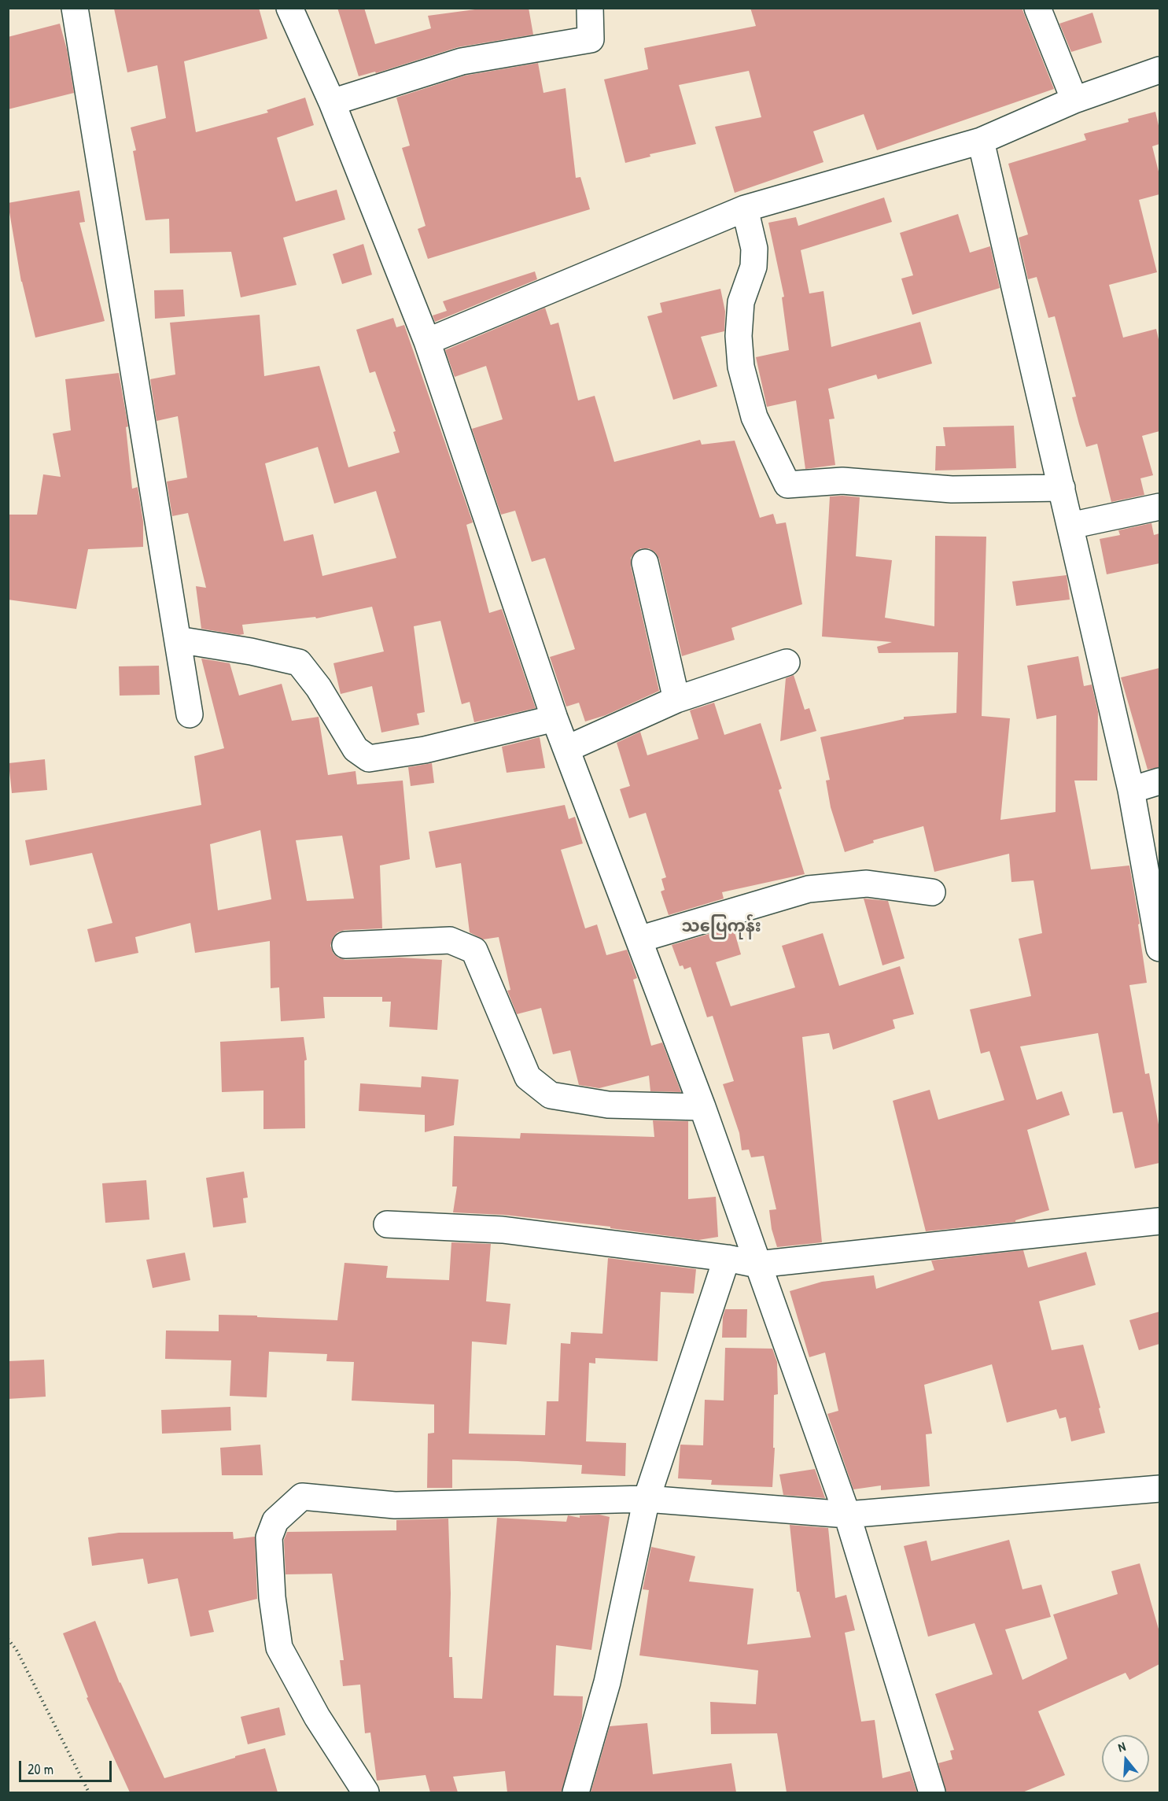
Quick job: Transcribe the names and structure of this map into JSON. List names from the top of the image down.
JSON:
{
  "districts": ["သပြေကုန်း"],
  "scale_bar": "20 m",
  "north": "top"
}
